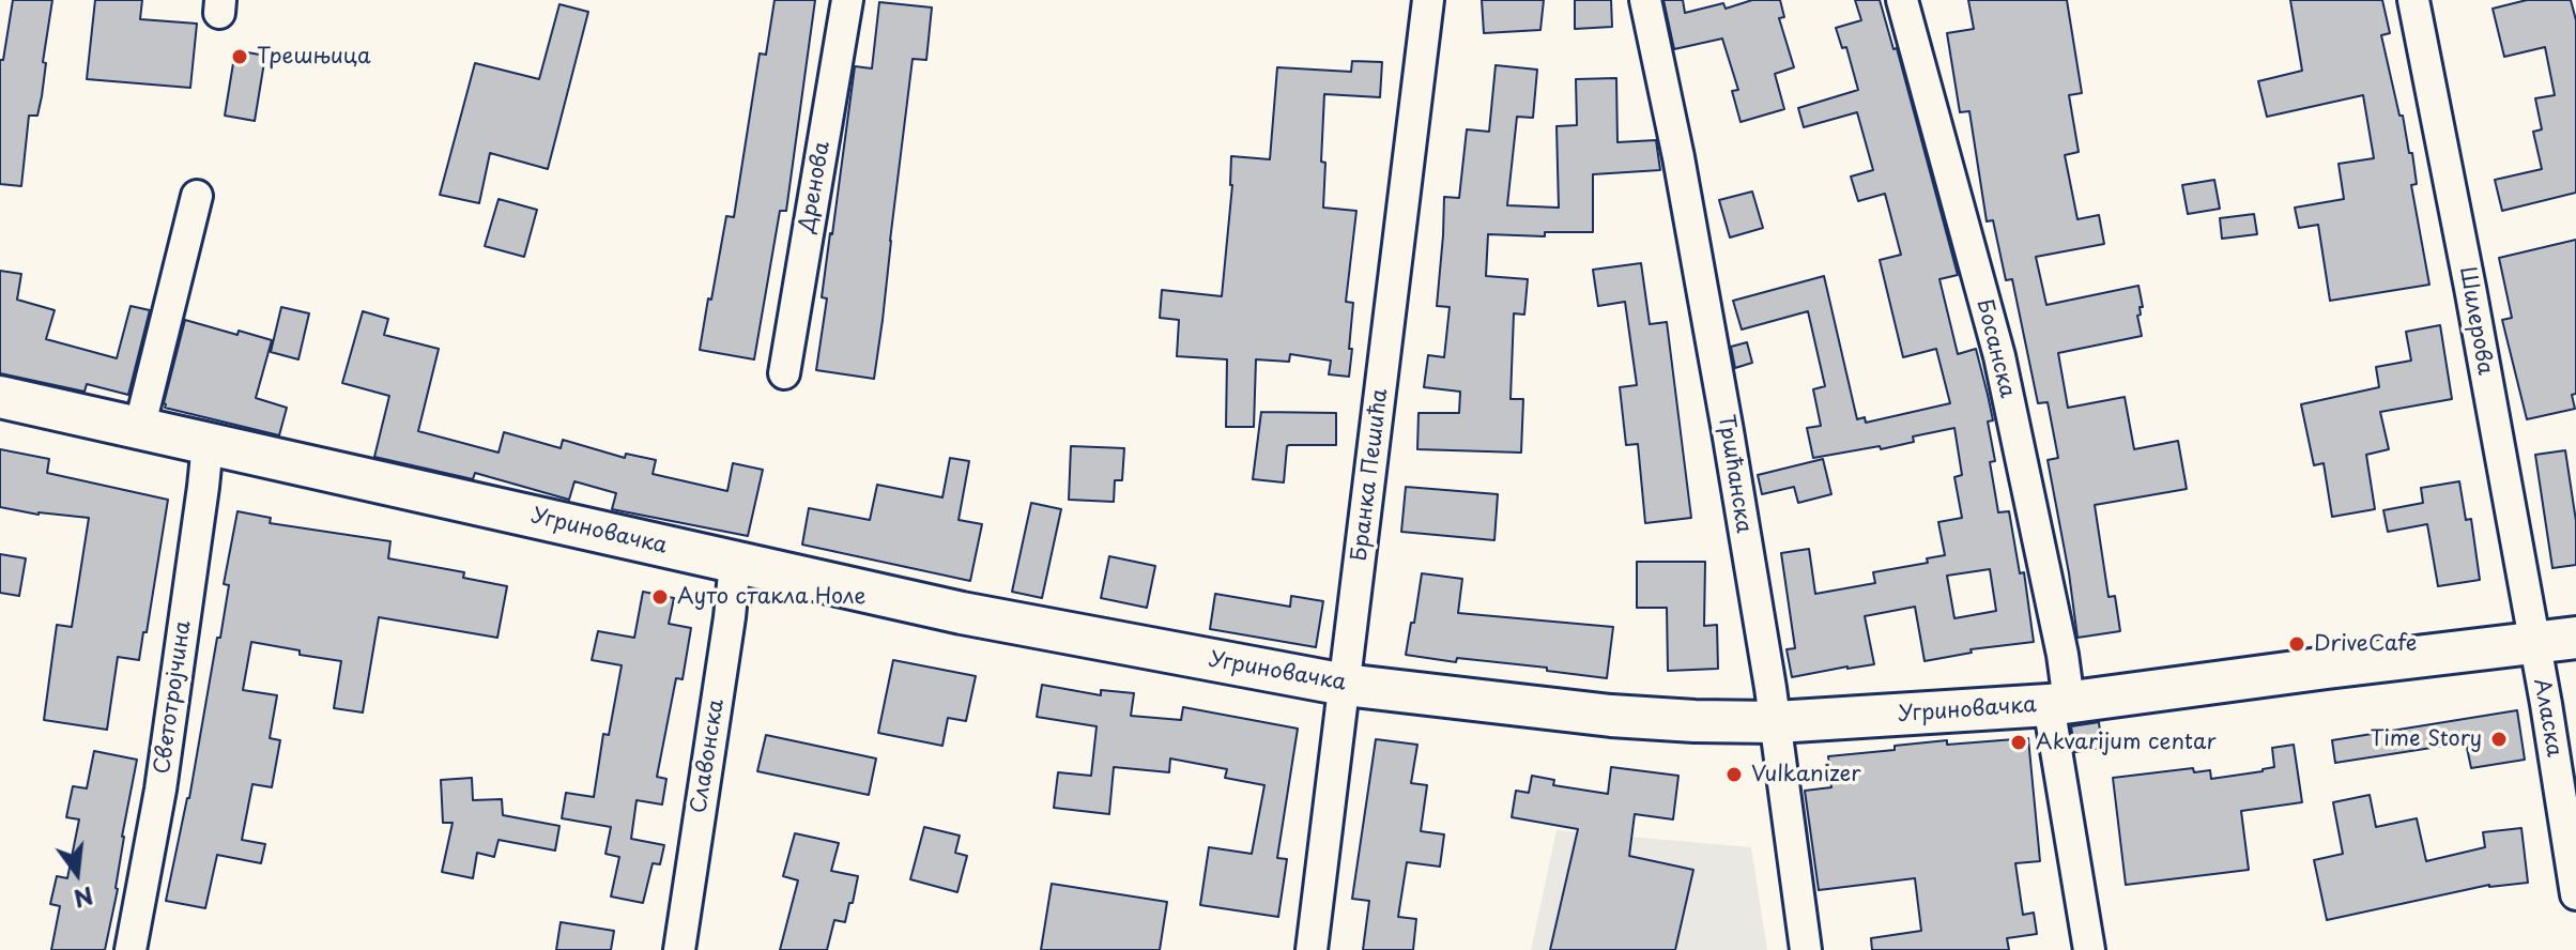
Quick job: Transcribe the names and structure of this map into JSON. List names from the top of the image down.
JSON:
{
  "streets": {
    "main road": ["Угриновачка"],
    "street": [
      "Дренова",
      "Шилерова",
      "Босанска",
      "Тршћанска",
      "Бранка Пешића",
      "Светотројчина",
      "Аласка",
      "Славонска"
    ]
  },
  "crossings": [
    ["Шилерова", "Угриновачка"],
    ["Шилерова", "Аласка"],
    ["Босанска", "Угриновачка"],
    ["Тршћанска", "Угриновачка"],
    ["Бранка Пешића", "Угриновачка"],
    ["Угриновачка", "Светотројчина"],
    ["Угриновачка", "Аласка"],
    ["Угриновачка", "Славонска"]
  ],
  "places": [
    "Трешњица",
    "Ауто стакла Ноле",
    "DriveCafe",
    "Time Story",
    "Akvarijum centar",
    "Vulkanizer"
  ],
  "north": "bottom"
}
